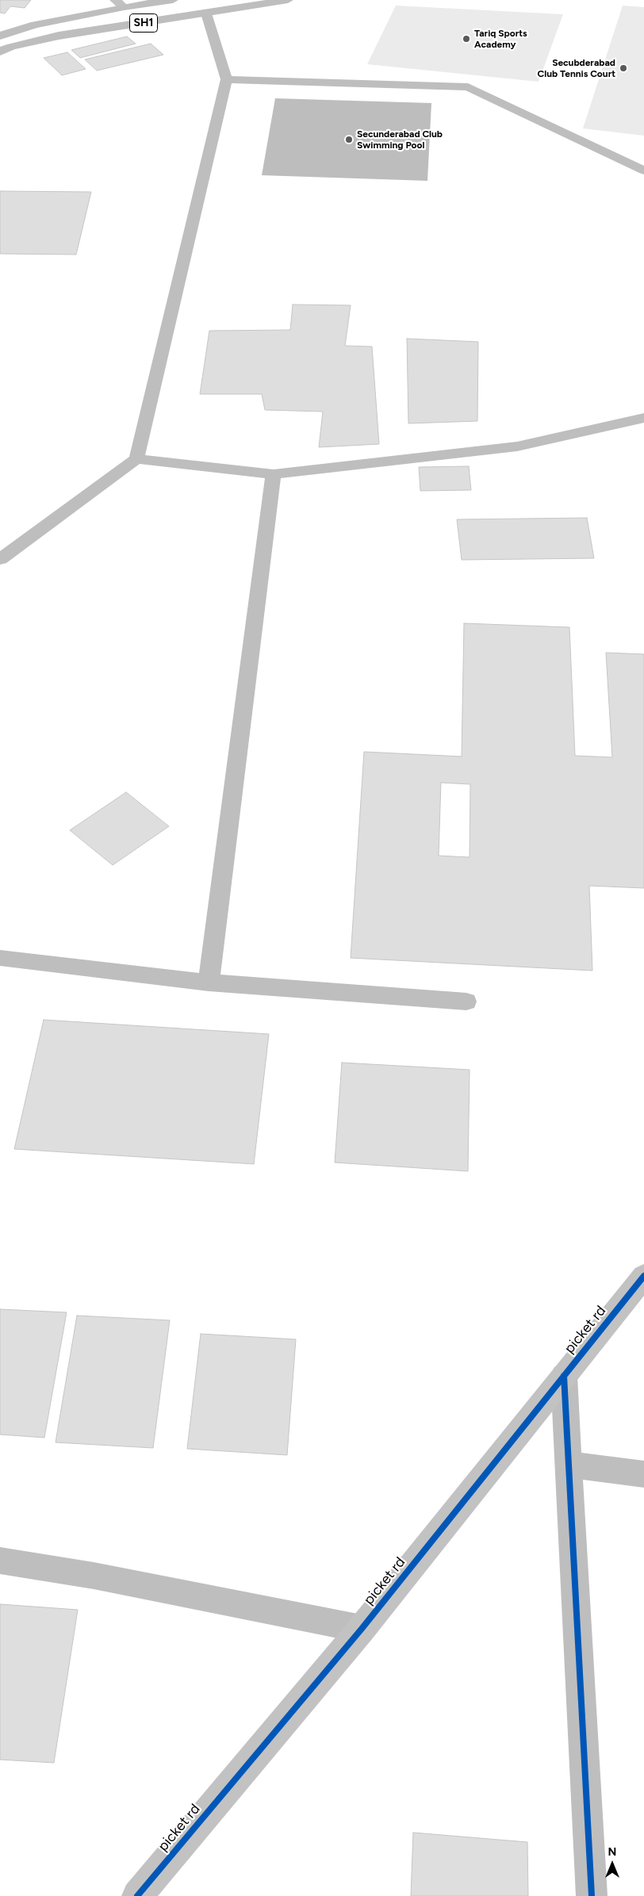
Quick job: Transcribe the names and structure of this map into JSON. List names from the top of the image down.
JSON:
{
  "streets": {
    "main road": ["SH1"],
    "street": ["picket rd"]
  },
  "places": ["Tariq Sports Academy", "Secubderabad Club Tennis Court", "Secunderabad Club Swimming Pool"],
  "north": "top"
}
